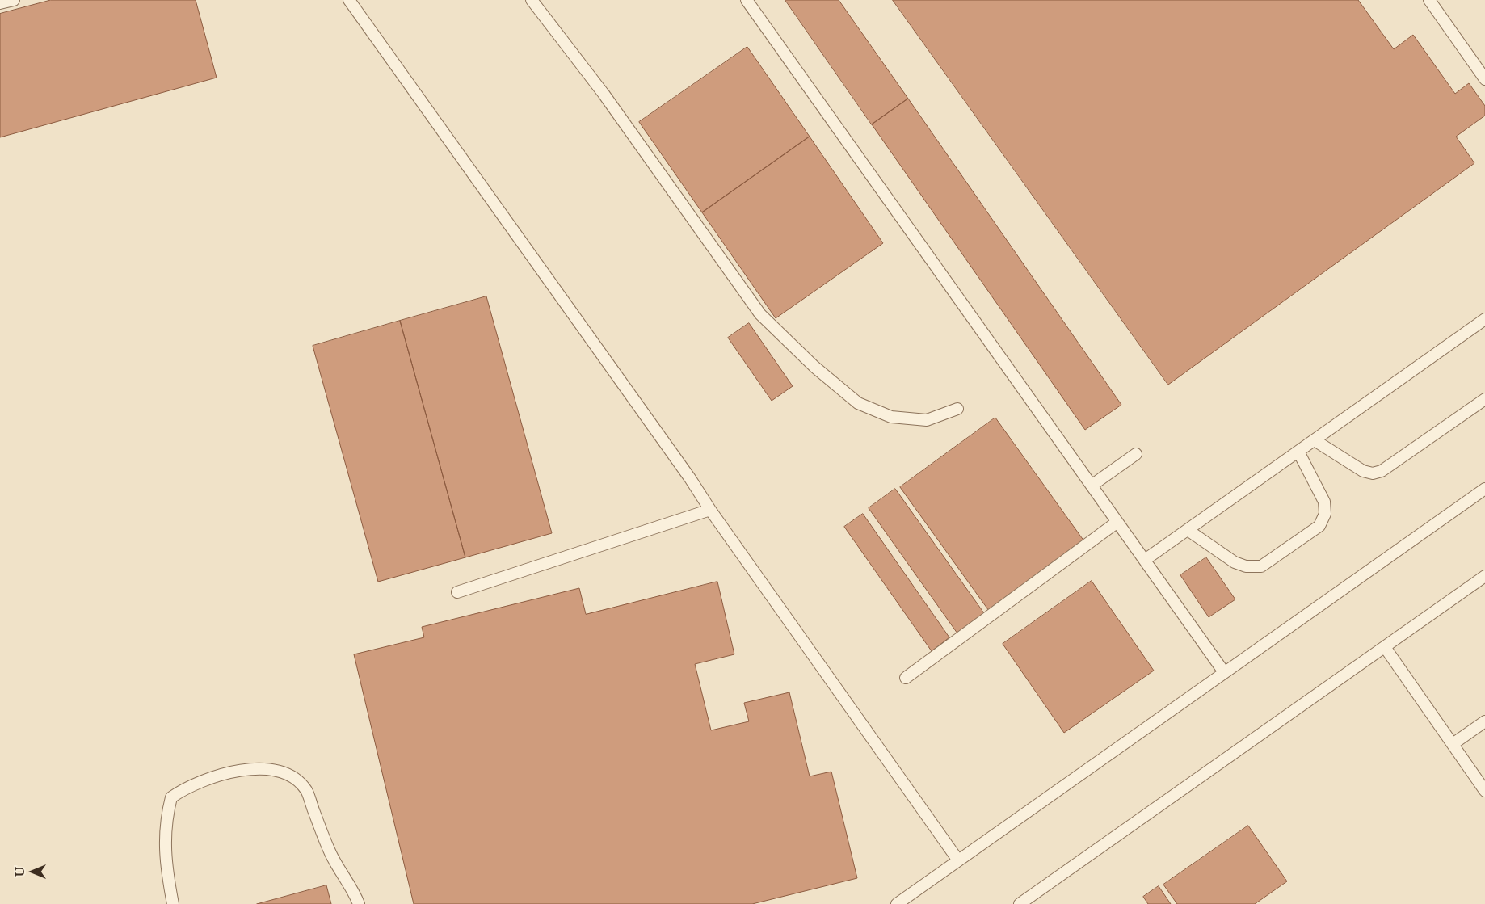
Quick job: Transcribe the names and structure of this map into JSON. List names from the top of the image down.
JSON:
{
  "north": "left"
}
